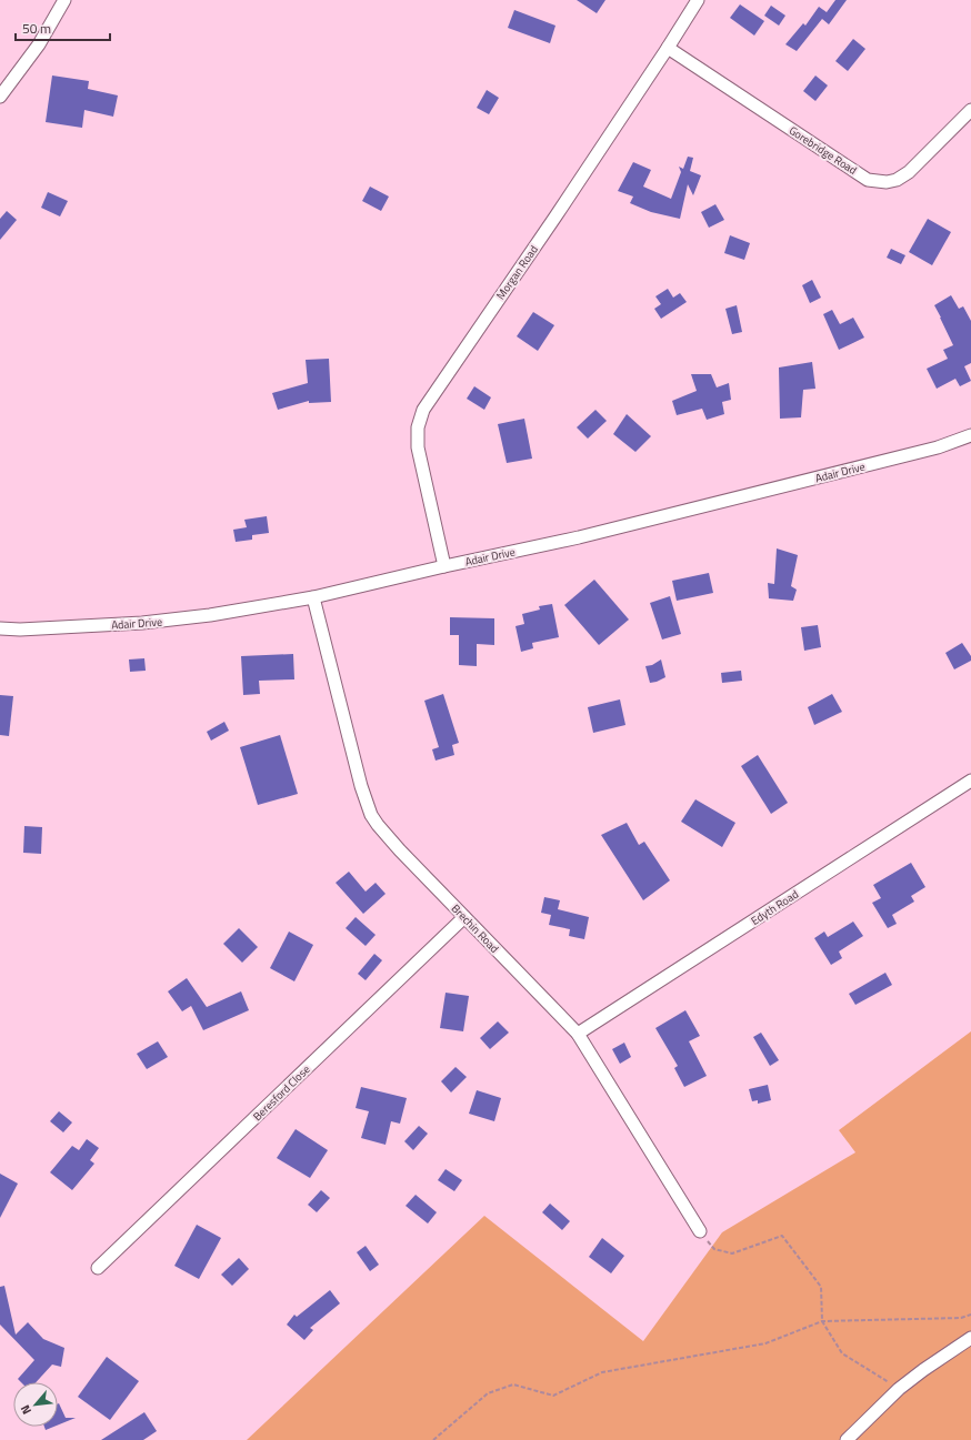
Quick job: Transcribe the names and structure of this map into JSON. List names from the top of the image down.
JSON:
{
  "streets": {
    "street": [
      "Gorebridge Road",
      "Morgan Road",
      "Adair Drive",
      "Edyth Road",
      "Brechin Road",
      "Beresford Close"
    ]
  },
  "crossings": [
    ["Gorebridge Road", "Morgan Road"],
    ["Morgan Road", "Adair Drive"],
    ["Adair Drive", "Brechin Road"],
    ["Edyth Road", "Brechin Road"],
    ["Brechin Road", "Beresford Close"]
  ],
  "scale_bar": "50 m",
  "north": "bottom left"
}
